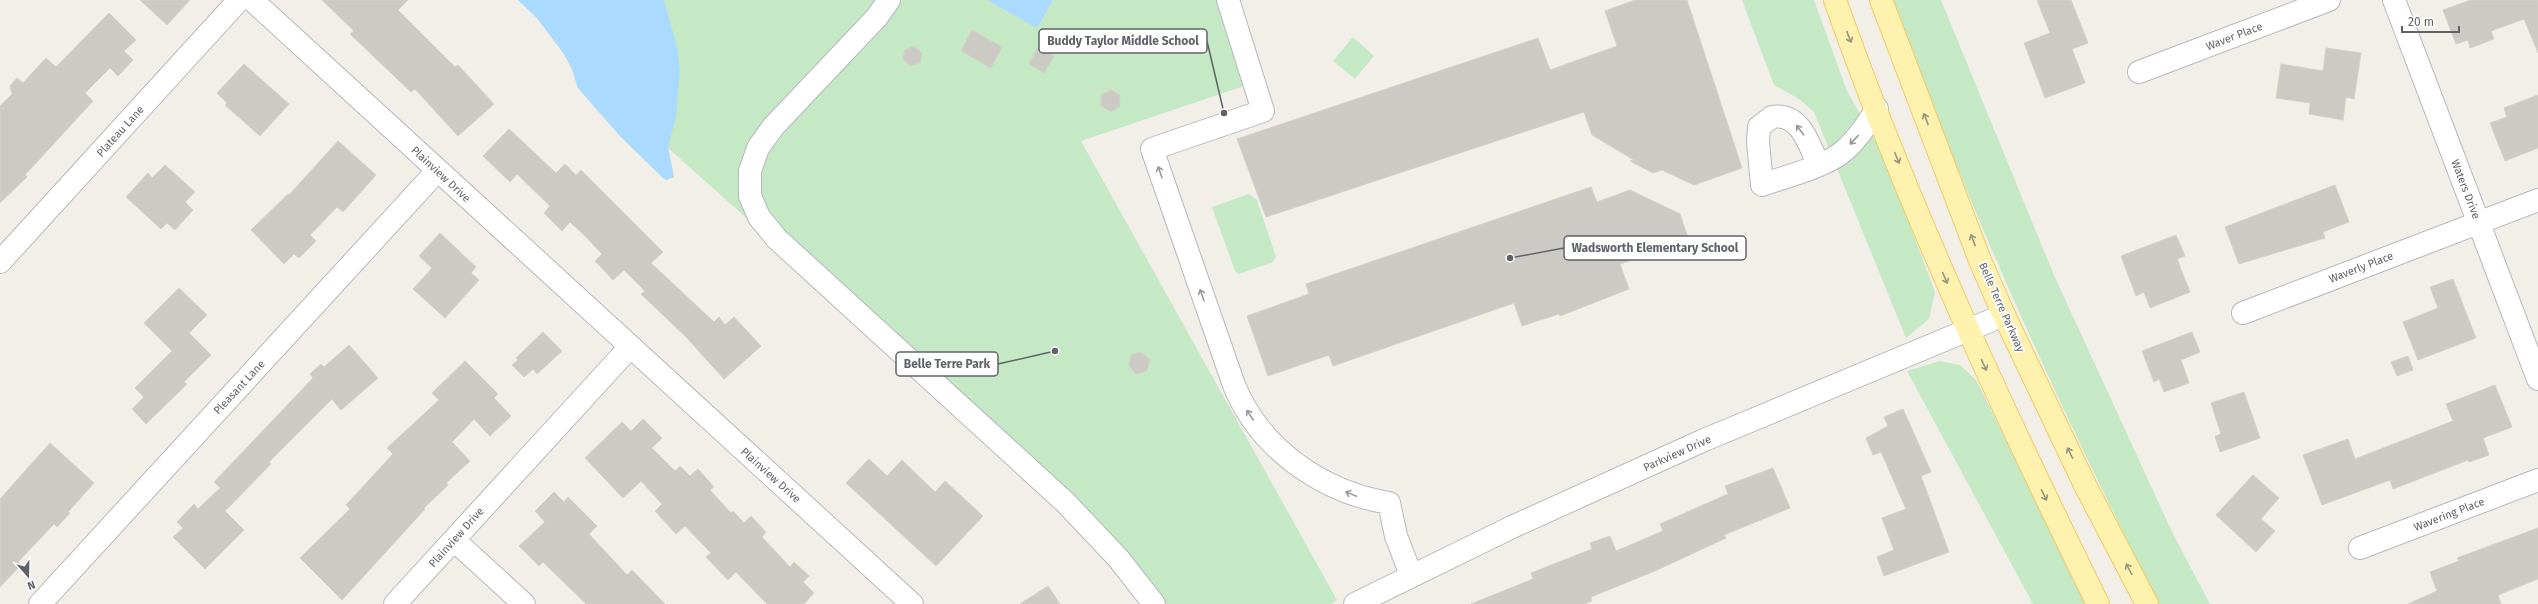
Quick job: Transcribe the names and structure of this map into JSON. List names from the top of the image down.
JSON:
{
  "streets": {
    "main road": ["Belle Terre Parkway"],
    "street": [
      "Waver Place",
      "Plateau Lane",
      "Plainview Drive",
      "Waters Drive",
      "Waverly Place",
      "Pleasant Lane",
      "Parkview Drive",
      "Wavering Place"
    ]
  },
  "crossings": [
    ["Plainview Drive", "Pleasant Lane"],
    ["Waters Drive", "Waverly Place"],
    ["Belle Terre Parkway", "Parkview Drive"]
  ],
  "places": ["Buddy Taylor Middle School", "Wadsworth Elementary School", "Belle Terre Park"],
  "scale_bar": "20 m",
  "north": "bottom"
}
